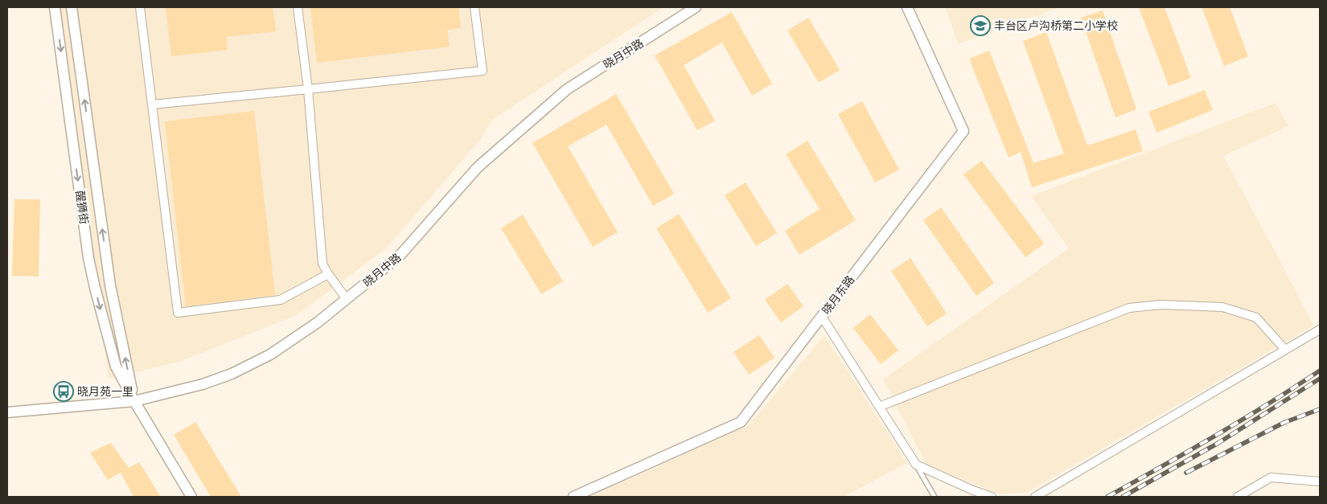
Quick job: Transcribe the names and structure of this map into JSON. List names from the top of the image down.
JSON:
{
  "streets": {
    "street": ["晓月中路", "醒狮街", "晓月东路"]
  },
  "crossings": [
    ["晓月中路", "醒狮街"]
  ],
  "places": {
    "school or university": ["丰台区卢沟桥第二小学校"],
    "bus stop": ["晓月苑一里"]
  }
}
